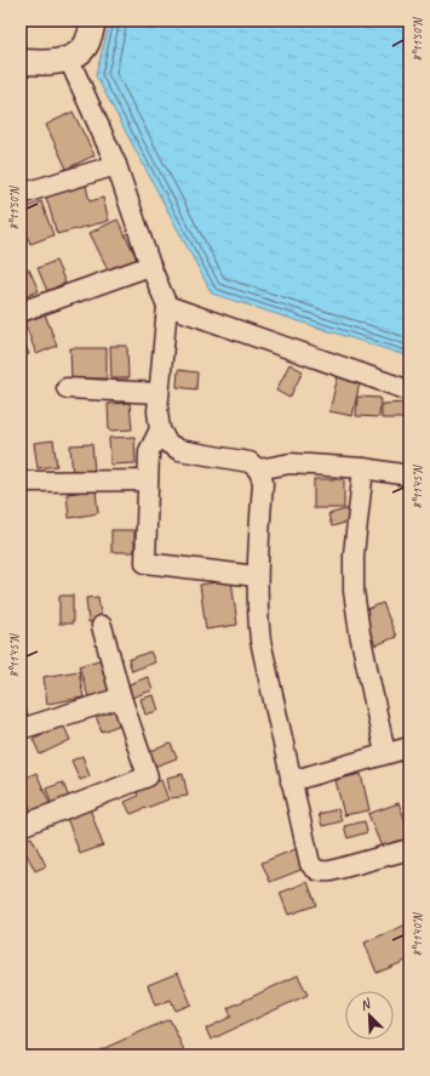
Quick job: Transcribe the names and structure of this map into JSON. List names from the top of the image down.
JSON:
{
  "north": "top left",
  "coordinates": ["8°11'50\"N", "8°11'45\"N", "8°11'40\"N"]
}
